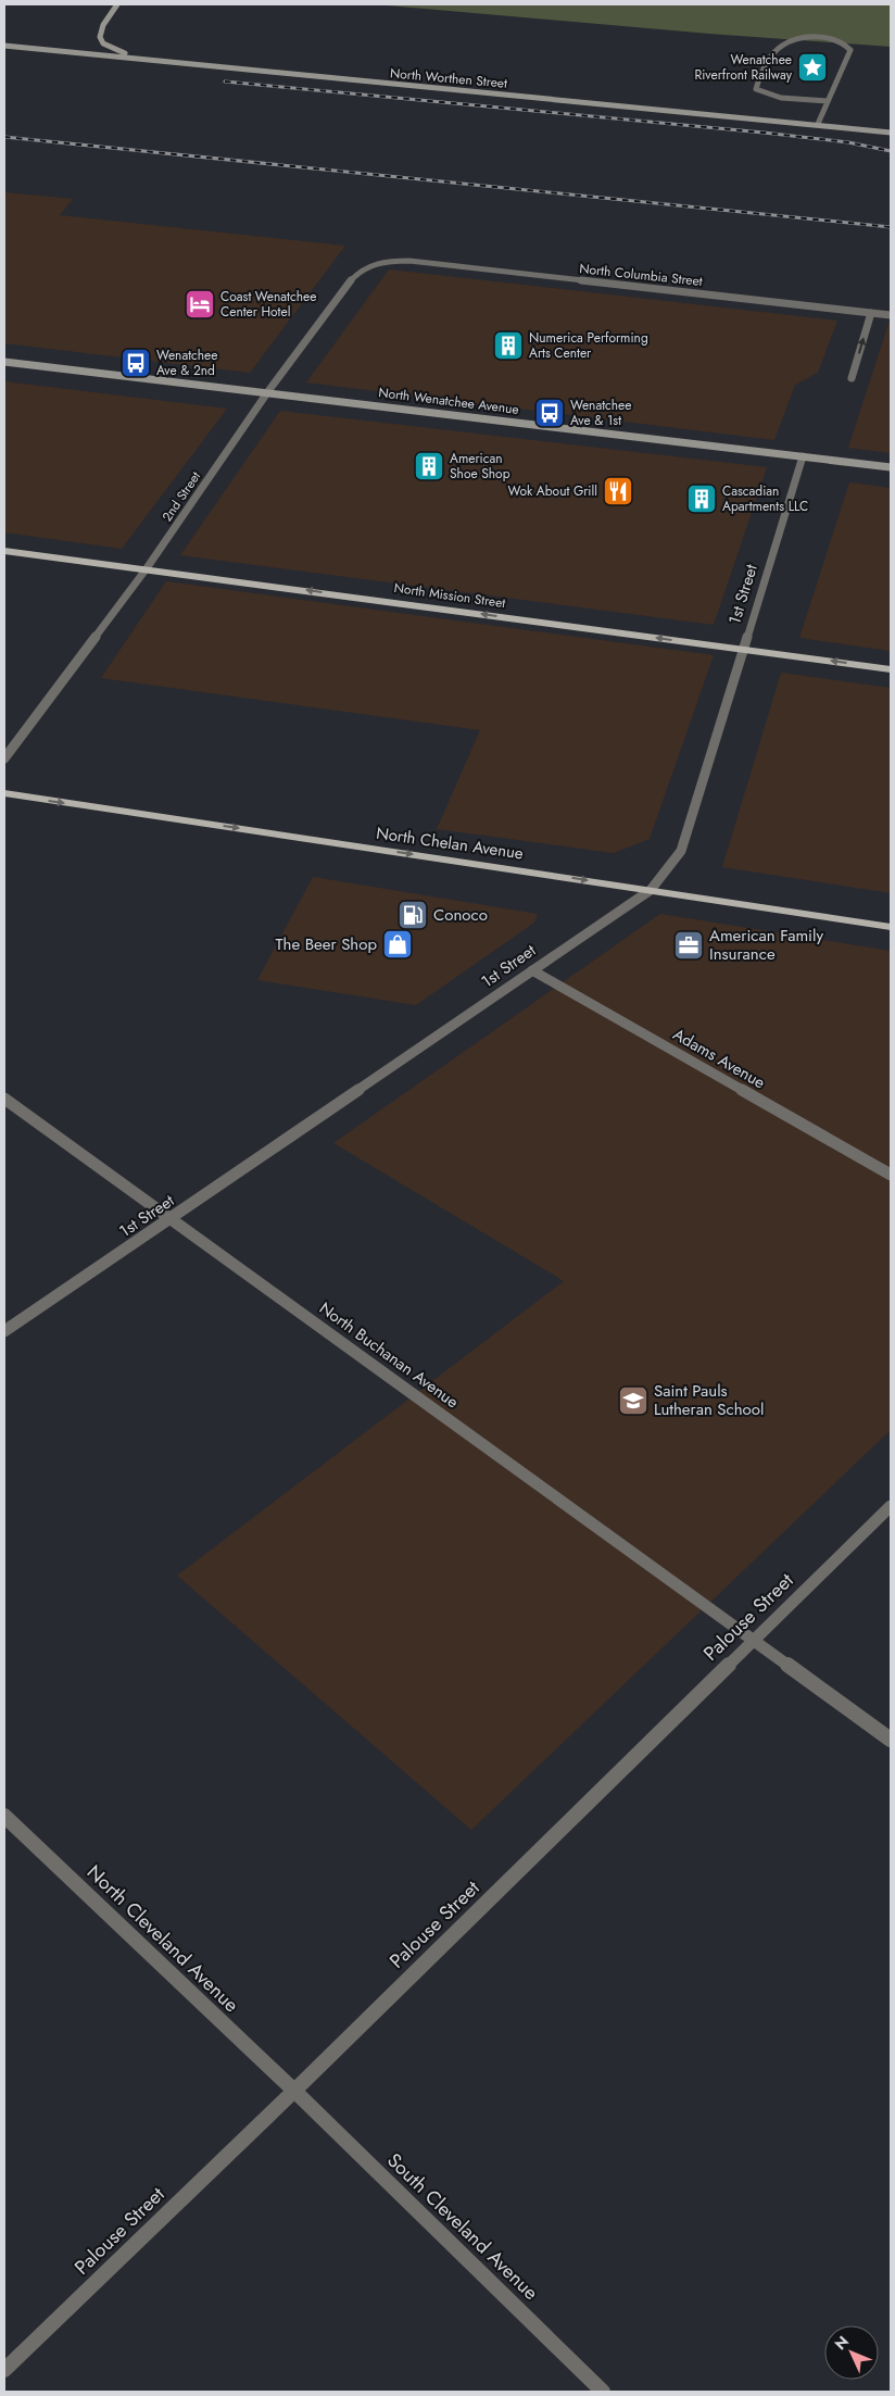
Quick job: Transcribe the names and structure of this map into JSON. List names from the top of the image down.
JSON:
{
  "streets": {
    "main road": [
      "North Worthen Street",
      "North Wenatchee Avenue",
      "North Mission Street",
      "North Chelan Avenue"
    ],
    "street": [
      "North Columbia Street",
      "2nd Street",
      "1st Street",
      "Adams Avenue",
      "North Buchanan Avenue",
      "Palouse Street",
      "North Cleveland Avenue",
      "South Cleveland Avenue"
    ]
  },
  "crossings": [
    ["North Columbia Street", "2nd Street"],
    ["North Wenatchee Avenue", "2nd Street"],
    ["North Wenatchee Avenue", "1st Street"],
    ["2nd Street", "North Mission Street"],
    ["1st Street", "North Mission Street"],
    ["1st Street", "North Chelan Avenue"],
    ["1st Street", "Adams Avenue"],
    ["1st Street", "North Buchanan Avenue"],
    ["North Buchanan Avenue", "Palouse Street"],
    ["Palouse Street", "North Cleveland Avenue"],
    ["Palouse Street", "South Cleveland Avenue"],
    ["North Cleveland Avenue", "South Cleveland Avenue"]
  ],
  "one_way": ["North Mission Street", "North Chelan Avenue"],
  "places": {
    "place": ["Wenatchee Riverfront Railway"],
    "hotel": ["Coast Wenatchee Center Hotel"],
    "building": ["Numerica Performing Arts Center", "American Shoe Shop", "Cascadian Apartments LLC"],
    "bus stop": ["Wenatchee Ave & 2nd", "Wenatchee Ave & 1st"],
    "restaurant": ["Wok About Grill"],
    "fuel station": ["Conoco"],
    "shop": ["The Beer Shop"],
    "office": ["American Family Insurance"],
    "school or university": ["Saint Pauls Lutheran School"]
  },
  "north": "top left"
}
